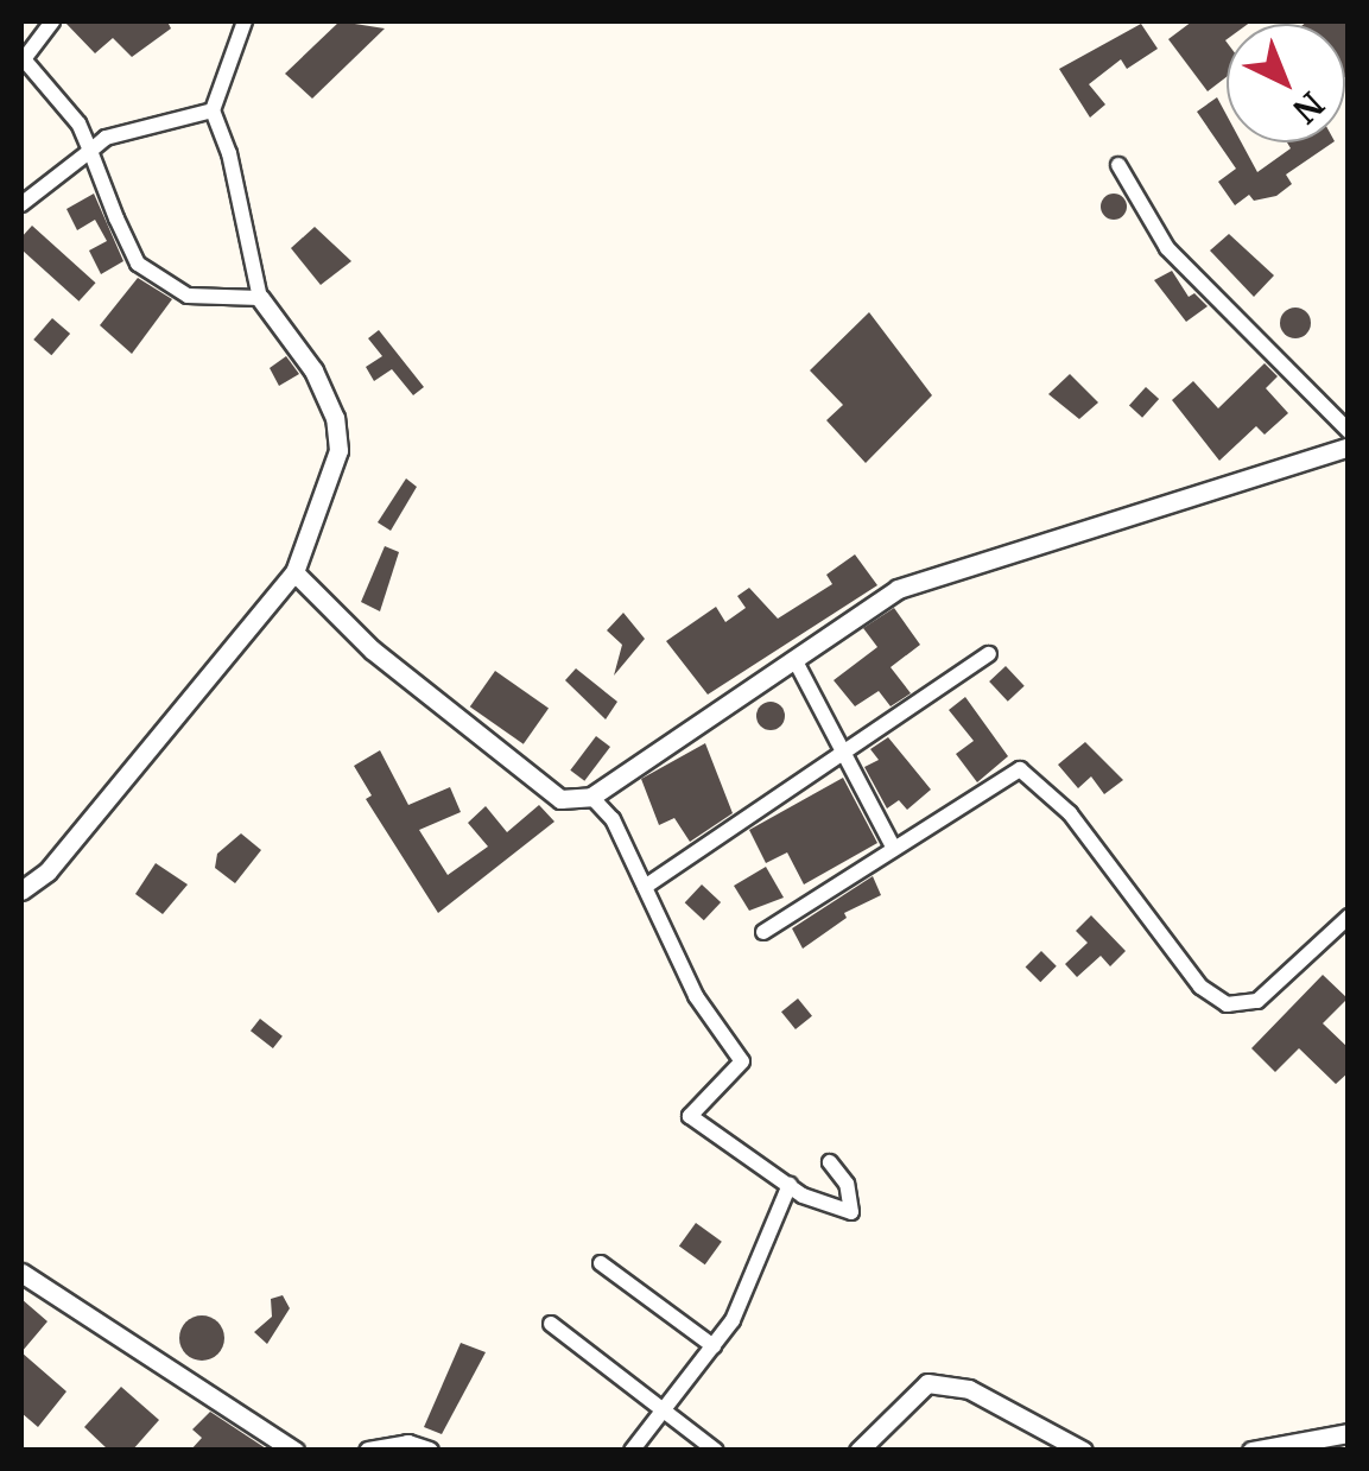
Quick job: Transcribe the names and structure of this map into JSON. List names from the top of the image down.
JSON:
{
  "north": "bottom right"
}
